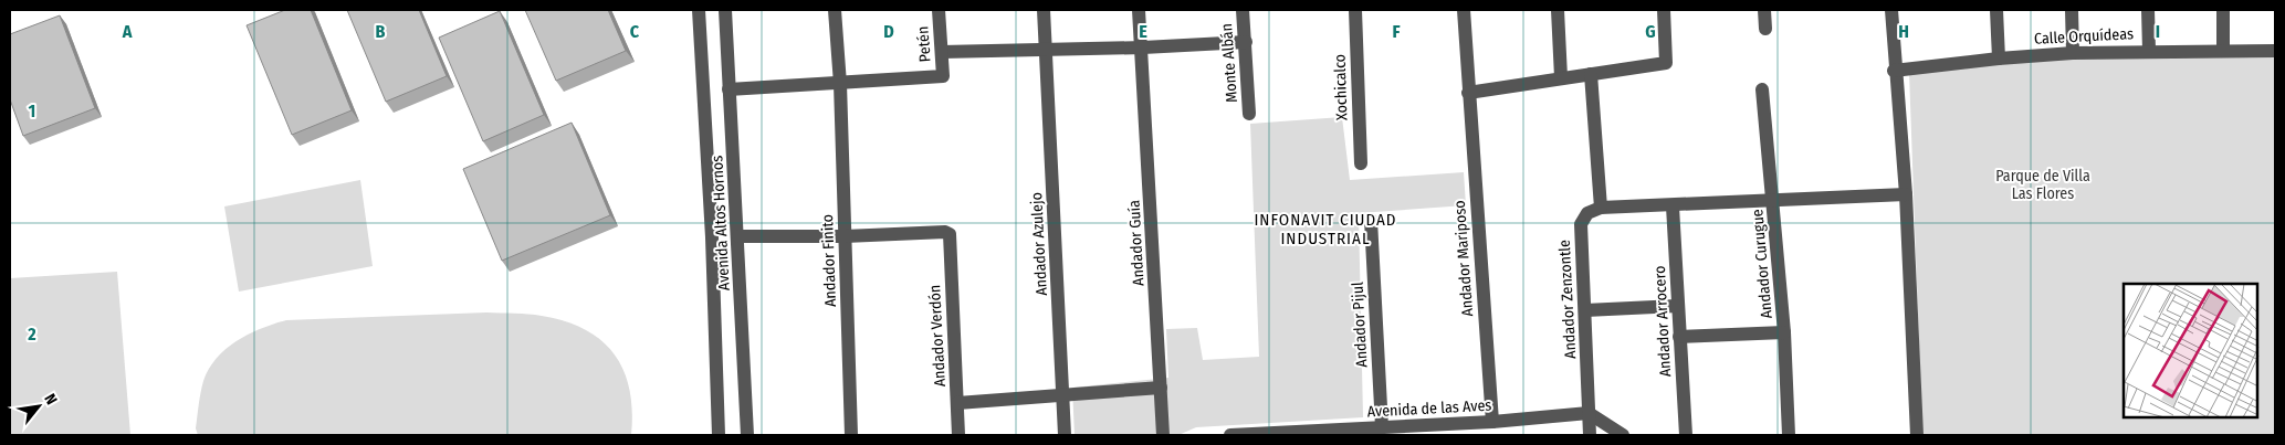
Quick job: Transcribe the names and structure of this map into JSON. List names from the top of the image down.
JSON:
{
  "streets": {
    "street": [
      "Calle Orquídeas",
      "Petén",
      "Monte Albán",
      "Xochicalco",
      "Avenida Altos Hornos",
      "Andador Guía",
      "Andador Azulejo",
      "Andador Mariposo",
      "Andador Finito",
      "Andador Curugue",
      "Andador Zenzontle",
      "Andador Arrocero",
      "Andador Pijul",
      "Andador Verdón",
      "Avenida de las Aves"
    ]
  },
  "crossings": [
    ["Petén", "Andador Finito"],
    ["Andador Mariposo", "Avenida de las Aves"],
    ["Andador Finito", "Andador Verdón"],
    ["Andador Zenzontle", "Avenida de las Aves"],
    ["Andador Pijul", "Avenida de las Aves"]
  ],
  "districts": ["INFONAVIT CIUDAD INDUSTRIAL"],
  "parks": ["Parque de Villa Las Flores"],
  "north": "top right",
  "grid": {
    "columns": [
      "A",
      "B",
      "C",
      "D",
      "E",
      "F",
      "G",
      "H",
      "I"
    ],
    "rows": ["1", "2"]
  }
}
